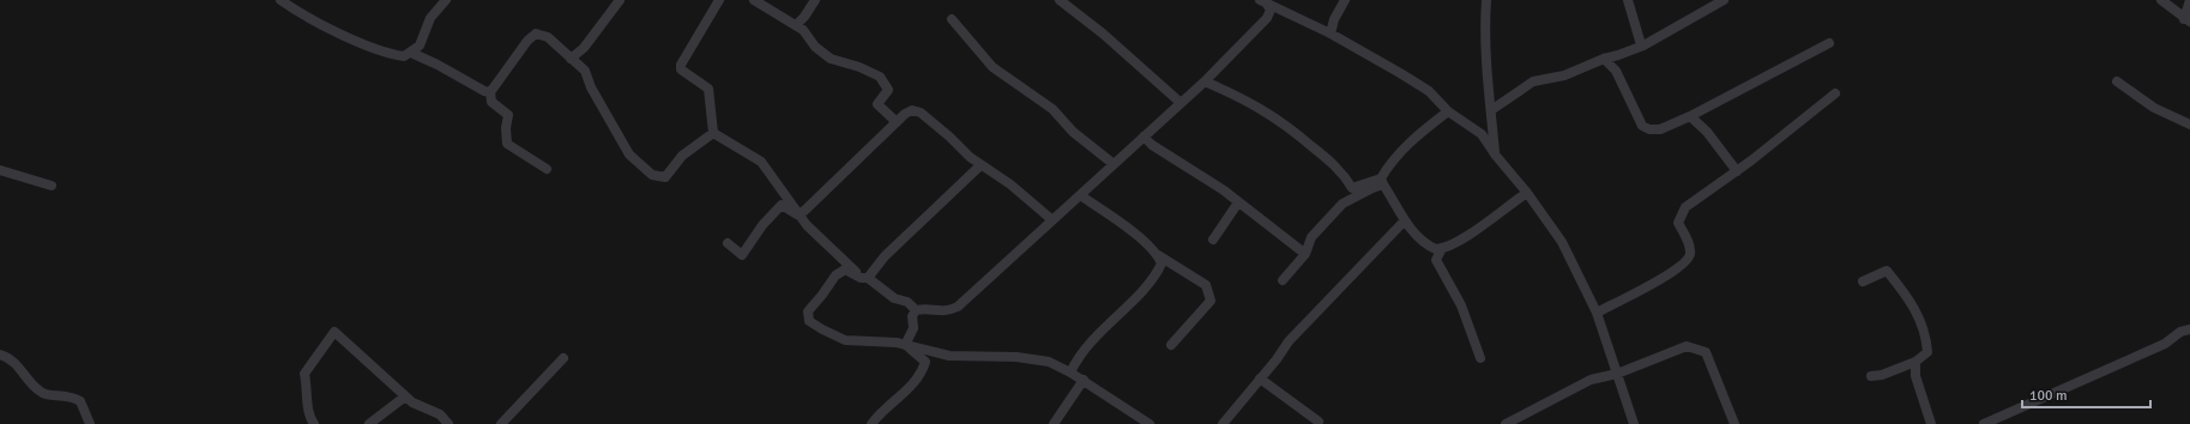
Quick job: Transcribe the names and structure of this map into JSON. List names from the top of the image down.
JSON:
{
  "scale_bar": "100 m"
}
